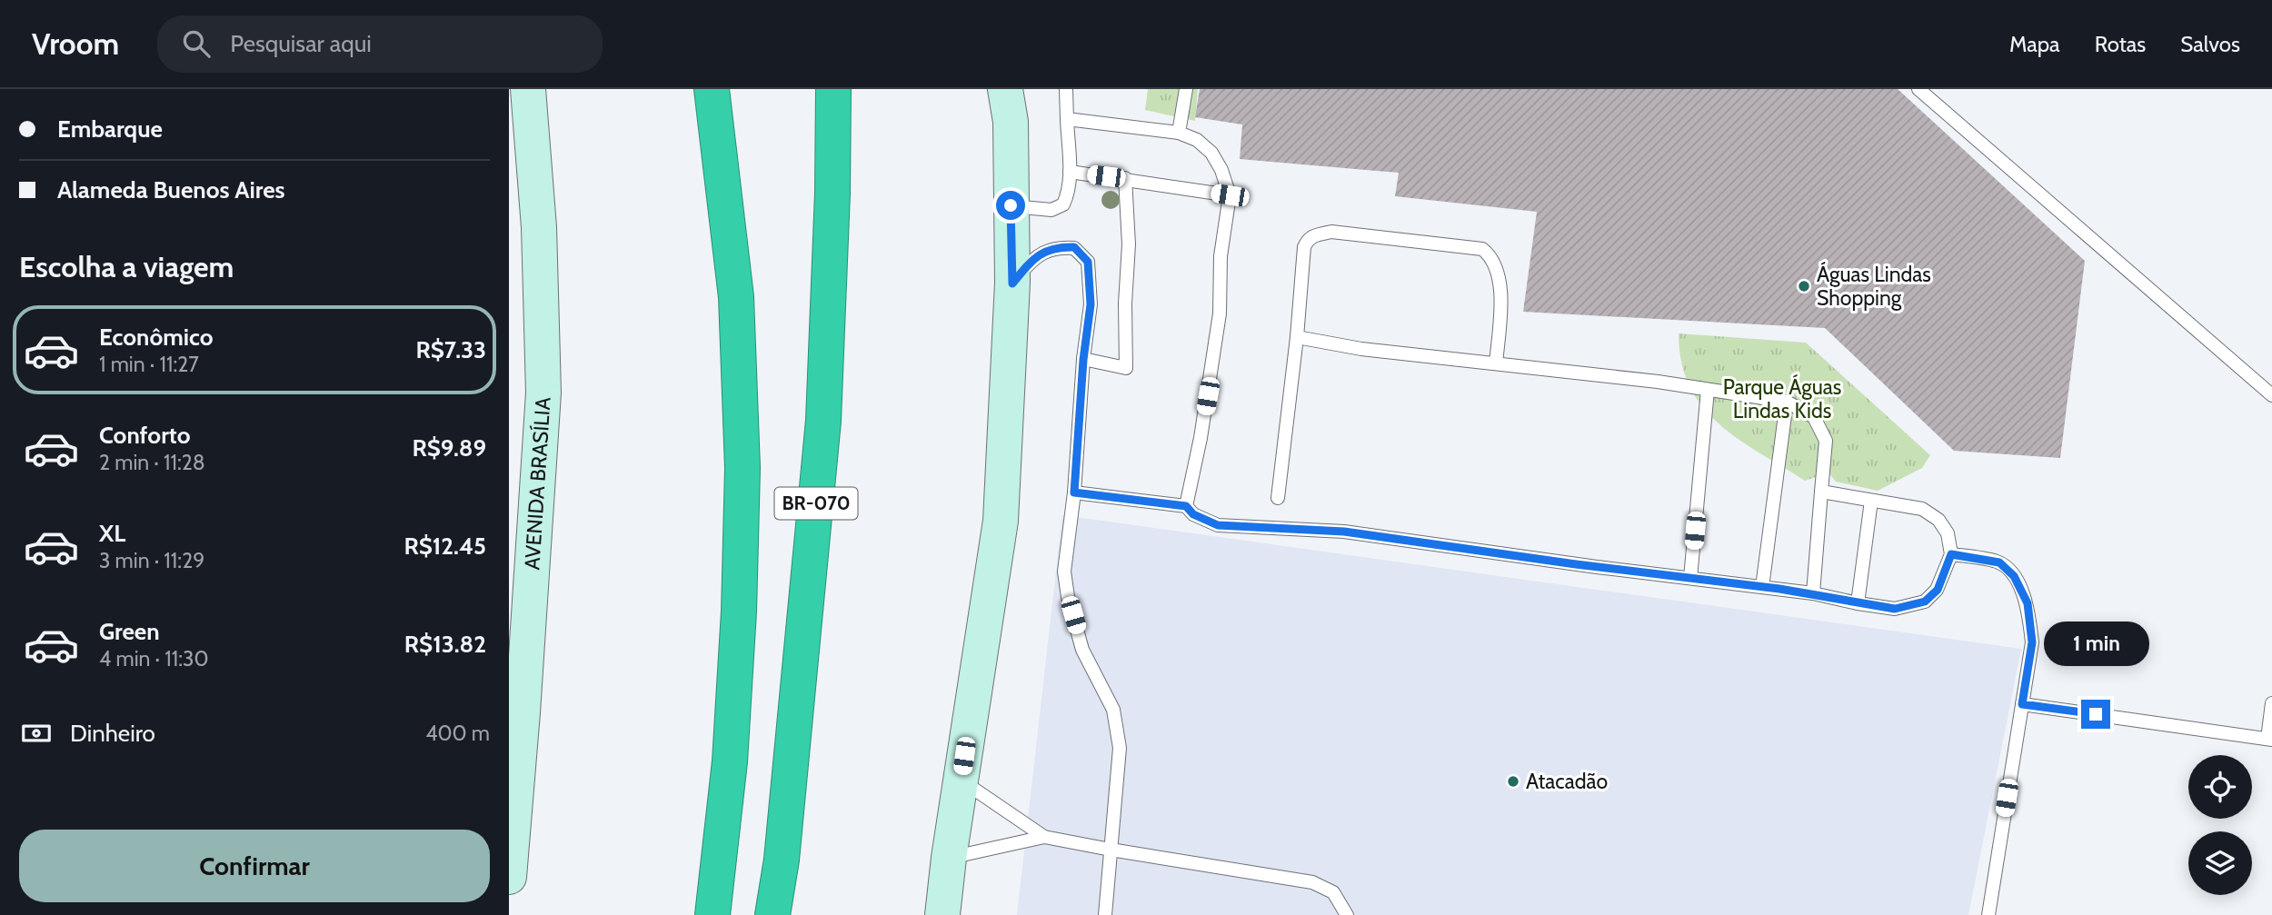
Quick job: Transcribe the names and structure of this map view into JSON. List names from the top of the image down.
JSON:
{
  "streets": {
    "highway": ["BR-070"],
    "main road": ["AVENIDA BRASÍLIA"]
  },
  "parks": ["Parque Águas Lindas Kids"],
  "places": ["Águas Lindas Shopping", "Atacadão"],
  "page": {
    "header": "Vroom",
    "search": "Pesquisar aqui",
    "nav": ["Mapa", "Rotas", "Salvos"],
    "banner": ["Embarque", "Alameda Buenos Aires"],
    "heading": "Escolha a viagem",
    "list": [
      {
        "name": "Econômico",
        "note": "1 min · 11:27",
        "value": "R$7.33"
      },
      {
        "name": "Conforto",
        "note": "2 min · 11:28",
        "value": "R$9.89"
      },
      {
        "name": "XL",
        "note": "3 min · 11:29",
        "value": "R$12.45"
      },
      {
        "name": "Green",
        "note": "4 min · 11:30",
        "value": "R$13.82"
      }
    ],
    "bubble": "1 min",
    "pay": ["Dinheiro", "400 m"],
    "buttons": "Confirmar"
  }
}
